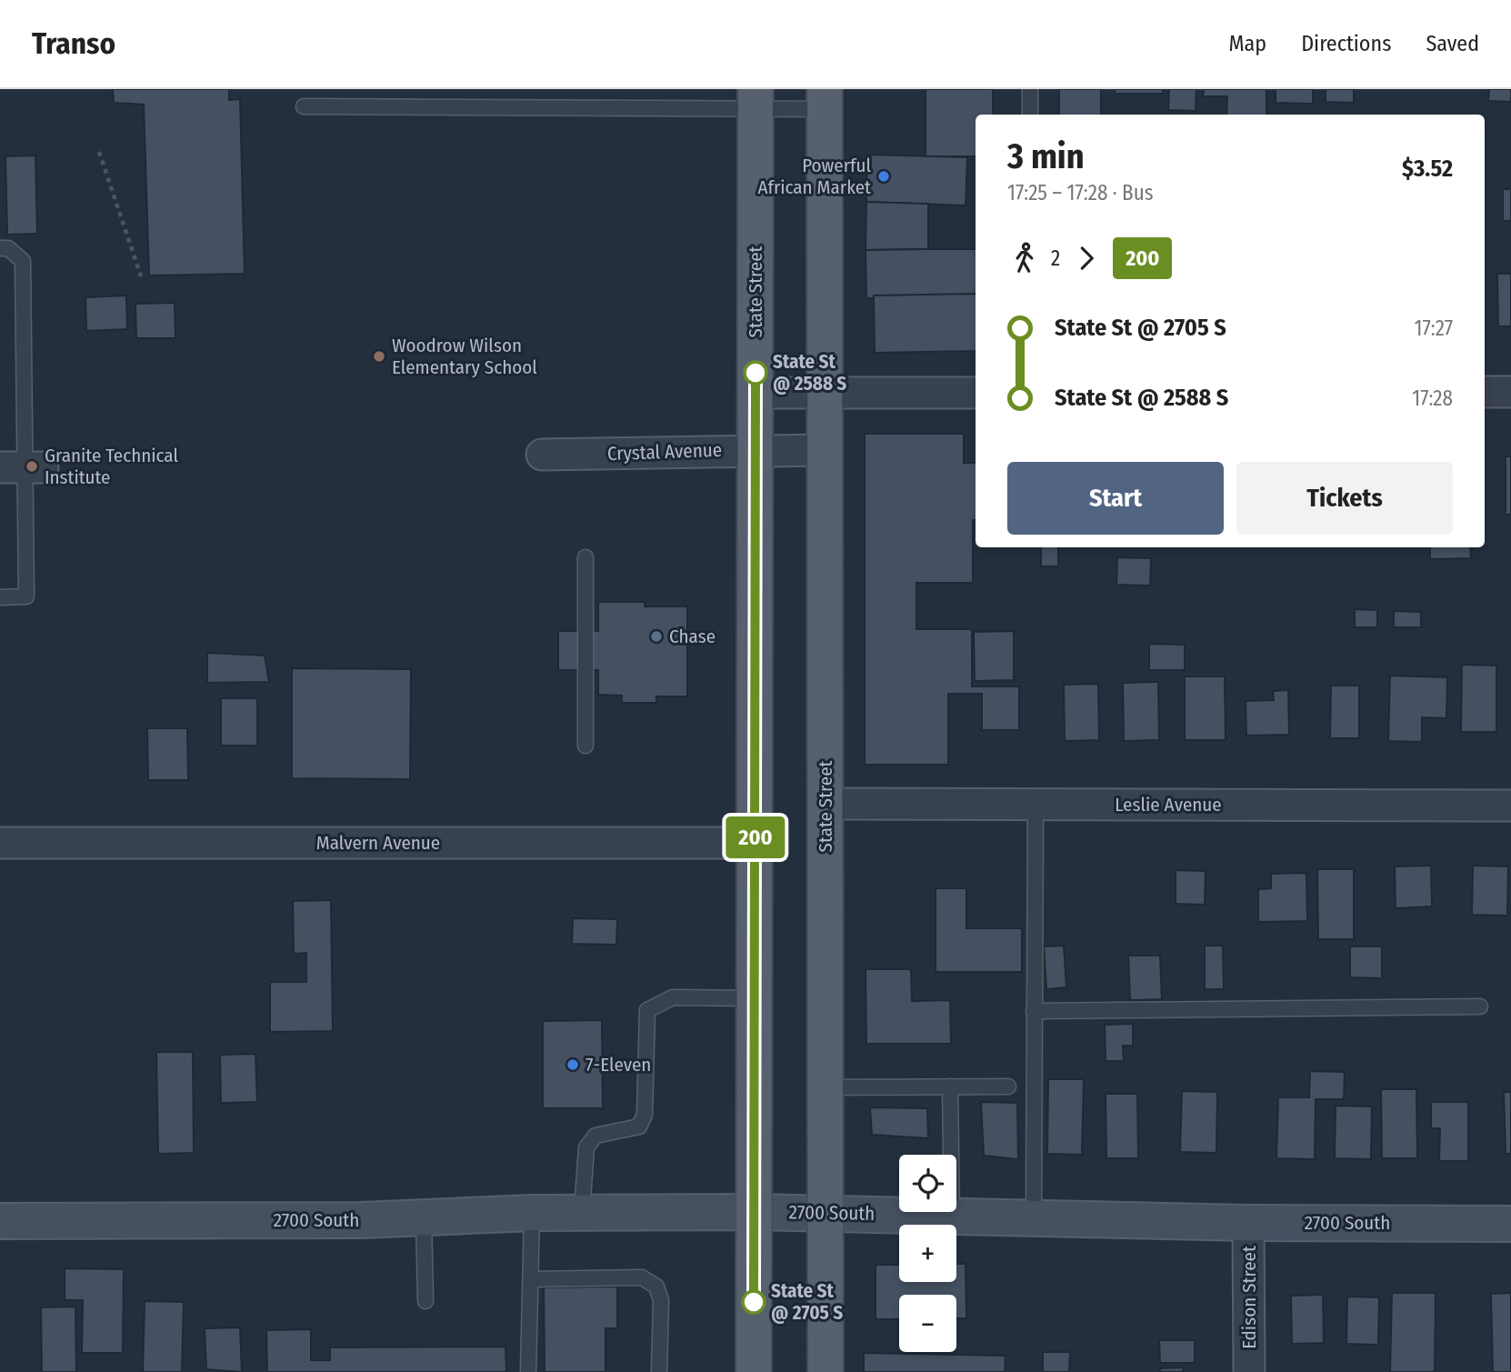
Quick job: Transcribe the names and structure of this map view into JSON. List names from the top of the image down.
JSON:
{
  "streets": {
    "main road": ["State Street"],
    "street": [
      "Crystal Avenue",
      "Leslie Avenue",
      "Malvern Avenue",
      "2700 South",
      "Edison Street"
    ]
  },
  "crossings": [
    ["State Street", "Crystal Avenue"],
    ["State Street", "Leslie Avenue"],
    ["State Street", "Malvern Avenue"],
    ["State Street", "2700 South"],
    ["2700 South", "Edison Street"]
  ],
  "places": [
    "Powerful African Market",
    "Woodrow Wilson Elementary School",
    "State St @ 2588 S",
    "Granite Technical Institute",
    "Chase",
    "7-Eleven",
    "State St @ 2705 S"
  ],
  "lines": ["bus line 200"],
  "page": {
    "header": "Transo",
    "nav": ["Map", "Directions", "Saved"],
    "on_map": "200",
    "heading": ["3 min", "17:25 – 17:28 · Bus", "$3.52"],
    "legs": ["2", "200"],
    "list": [
      {
        "name": "State St @ 2705 S",
        "value": "17:27"
      },
      {
        "name": "State St @ 2588 S",
        "value": "17:28"
      }
    ],
    "buttons": ["Start", "Tickets"],
    "map_buttons": ["+", "−"]
  }
}
